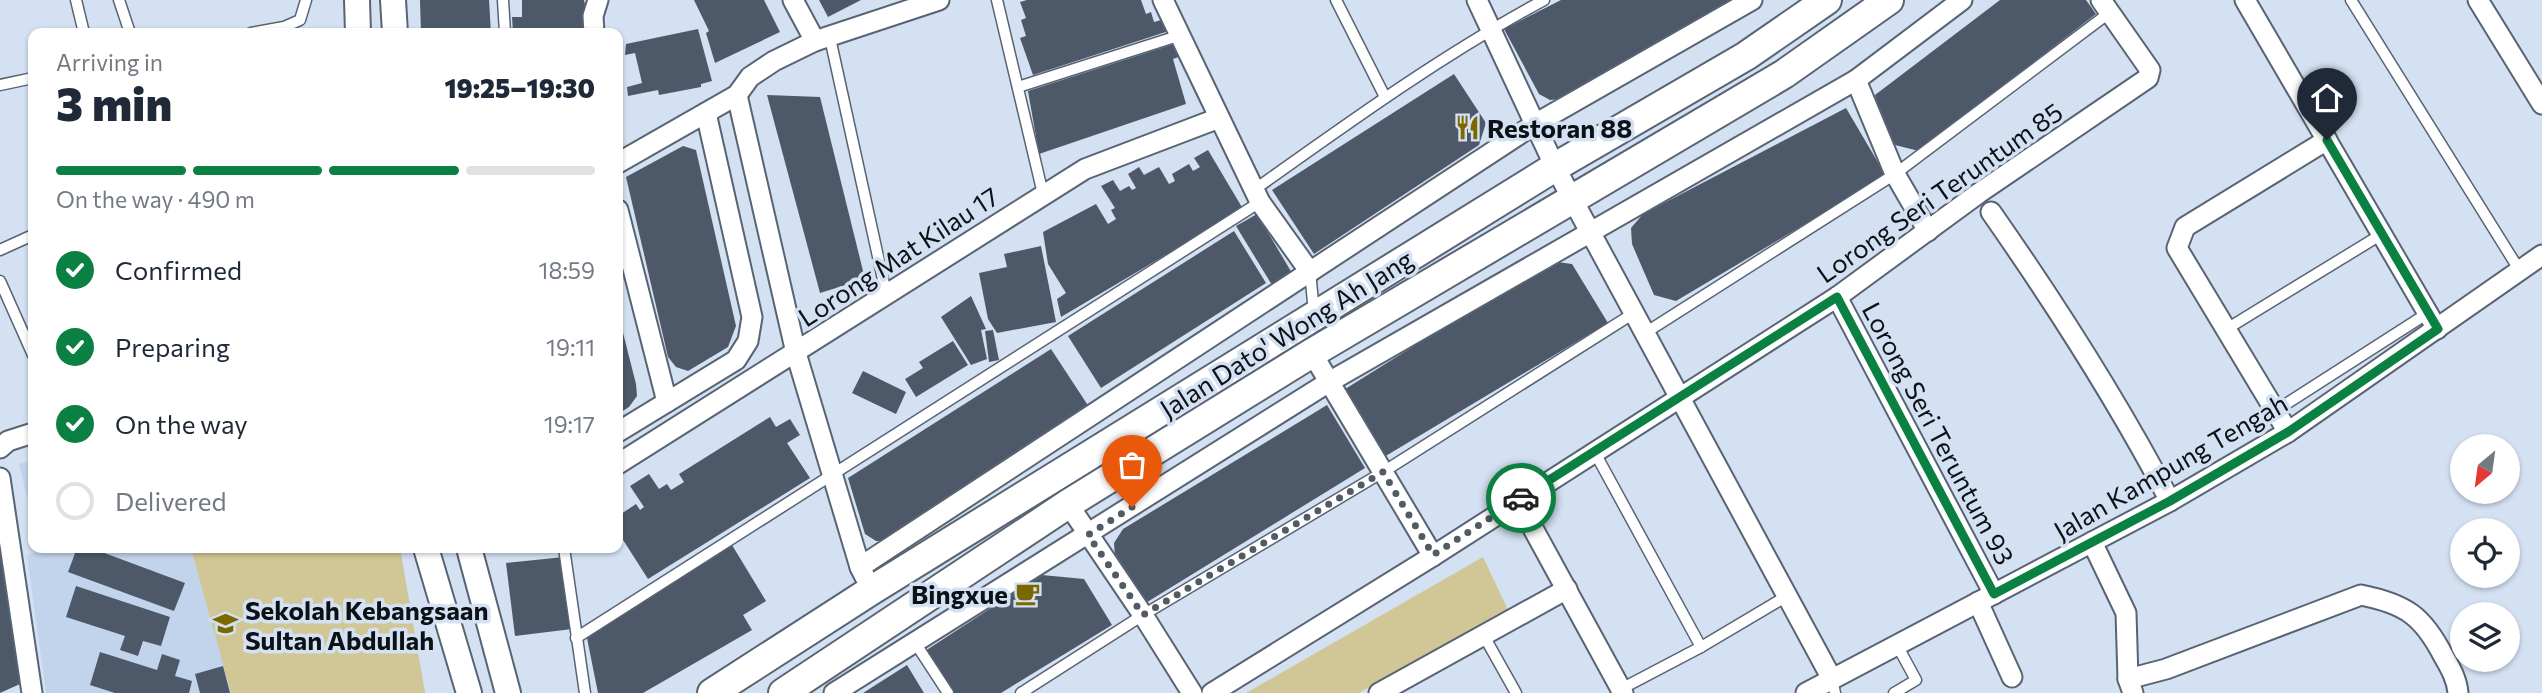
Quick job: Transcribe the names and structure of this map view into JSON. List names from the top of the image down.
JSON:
{
  "streets": {
    "main road": ["Jalan Dato' Wong Ah Jang"],
    "street": [
      "Lorong Seri Teruntum 85",
      "Lorong Mat Kilau 17",
      "Lorong Seri Teruntum 93",
      "Jalan Kampung Tengah"
    ]
  },
  "crossings": [
    ["Lorong Seri Teruntum 85", "Lorong Seri Teruntum 93"],
    ["Lorong Seri Teruntum 93", "Jalan Kampung Tengah"]
  ],
  "places": {
    "restaurant": ["Restoran 88"],
    "cafe": ["Bingxue"],
    "school or university": ["Sekolah Kebangsaan Sultan Abdullah"]
  },
  "north": "bottom left",
  "page": {
    "heading": ["3 min", "Arriving in", "19:25–19:30"],
    "bar": "On the way · 490 m",
    "list": [
      ["Confirmed", "18:59"],
      ["Preparing", "19:11"],
      ["On the way", "19:17"],
      "Delivered"
    ]
  }
}
